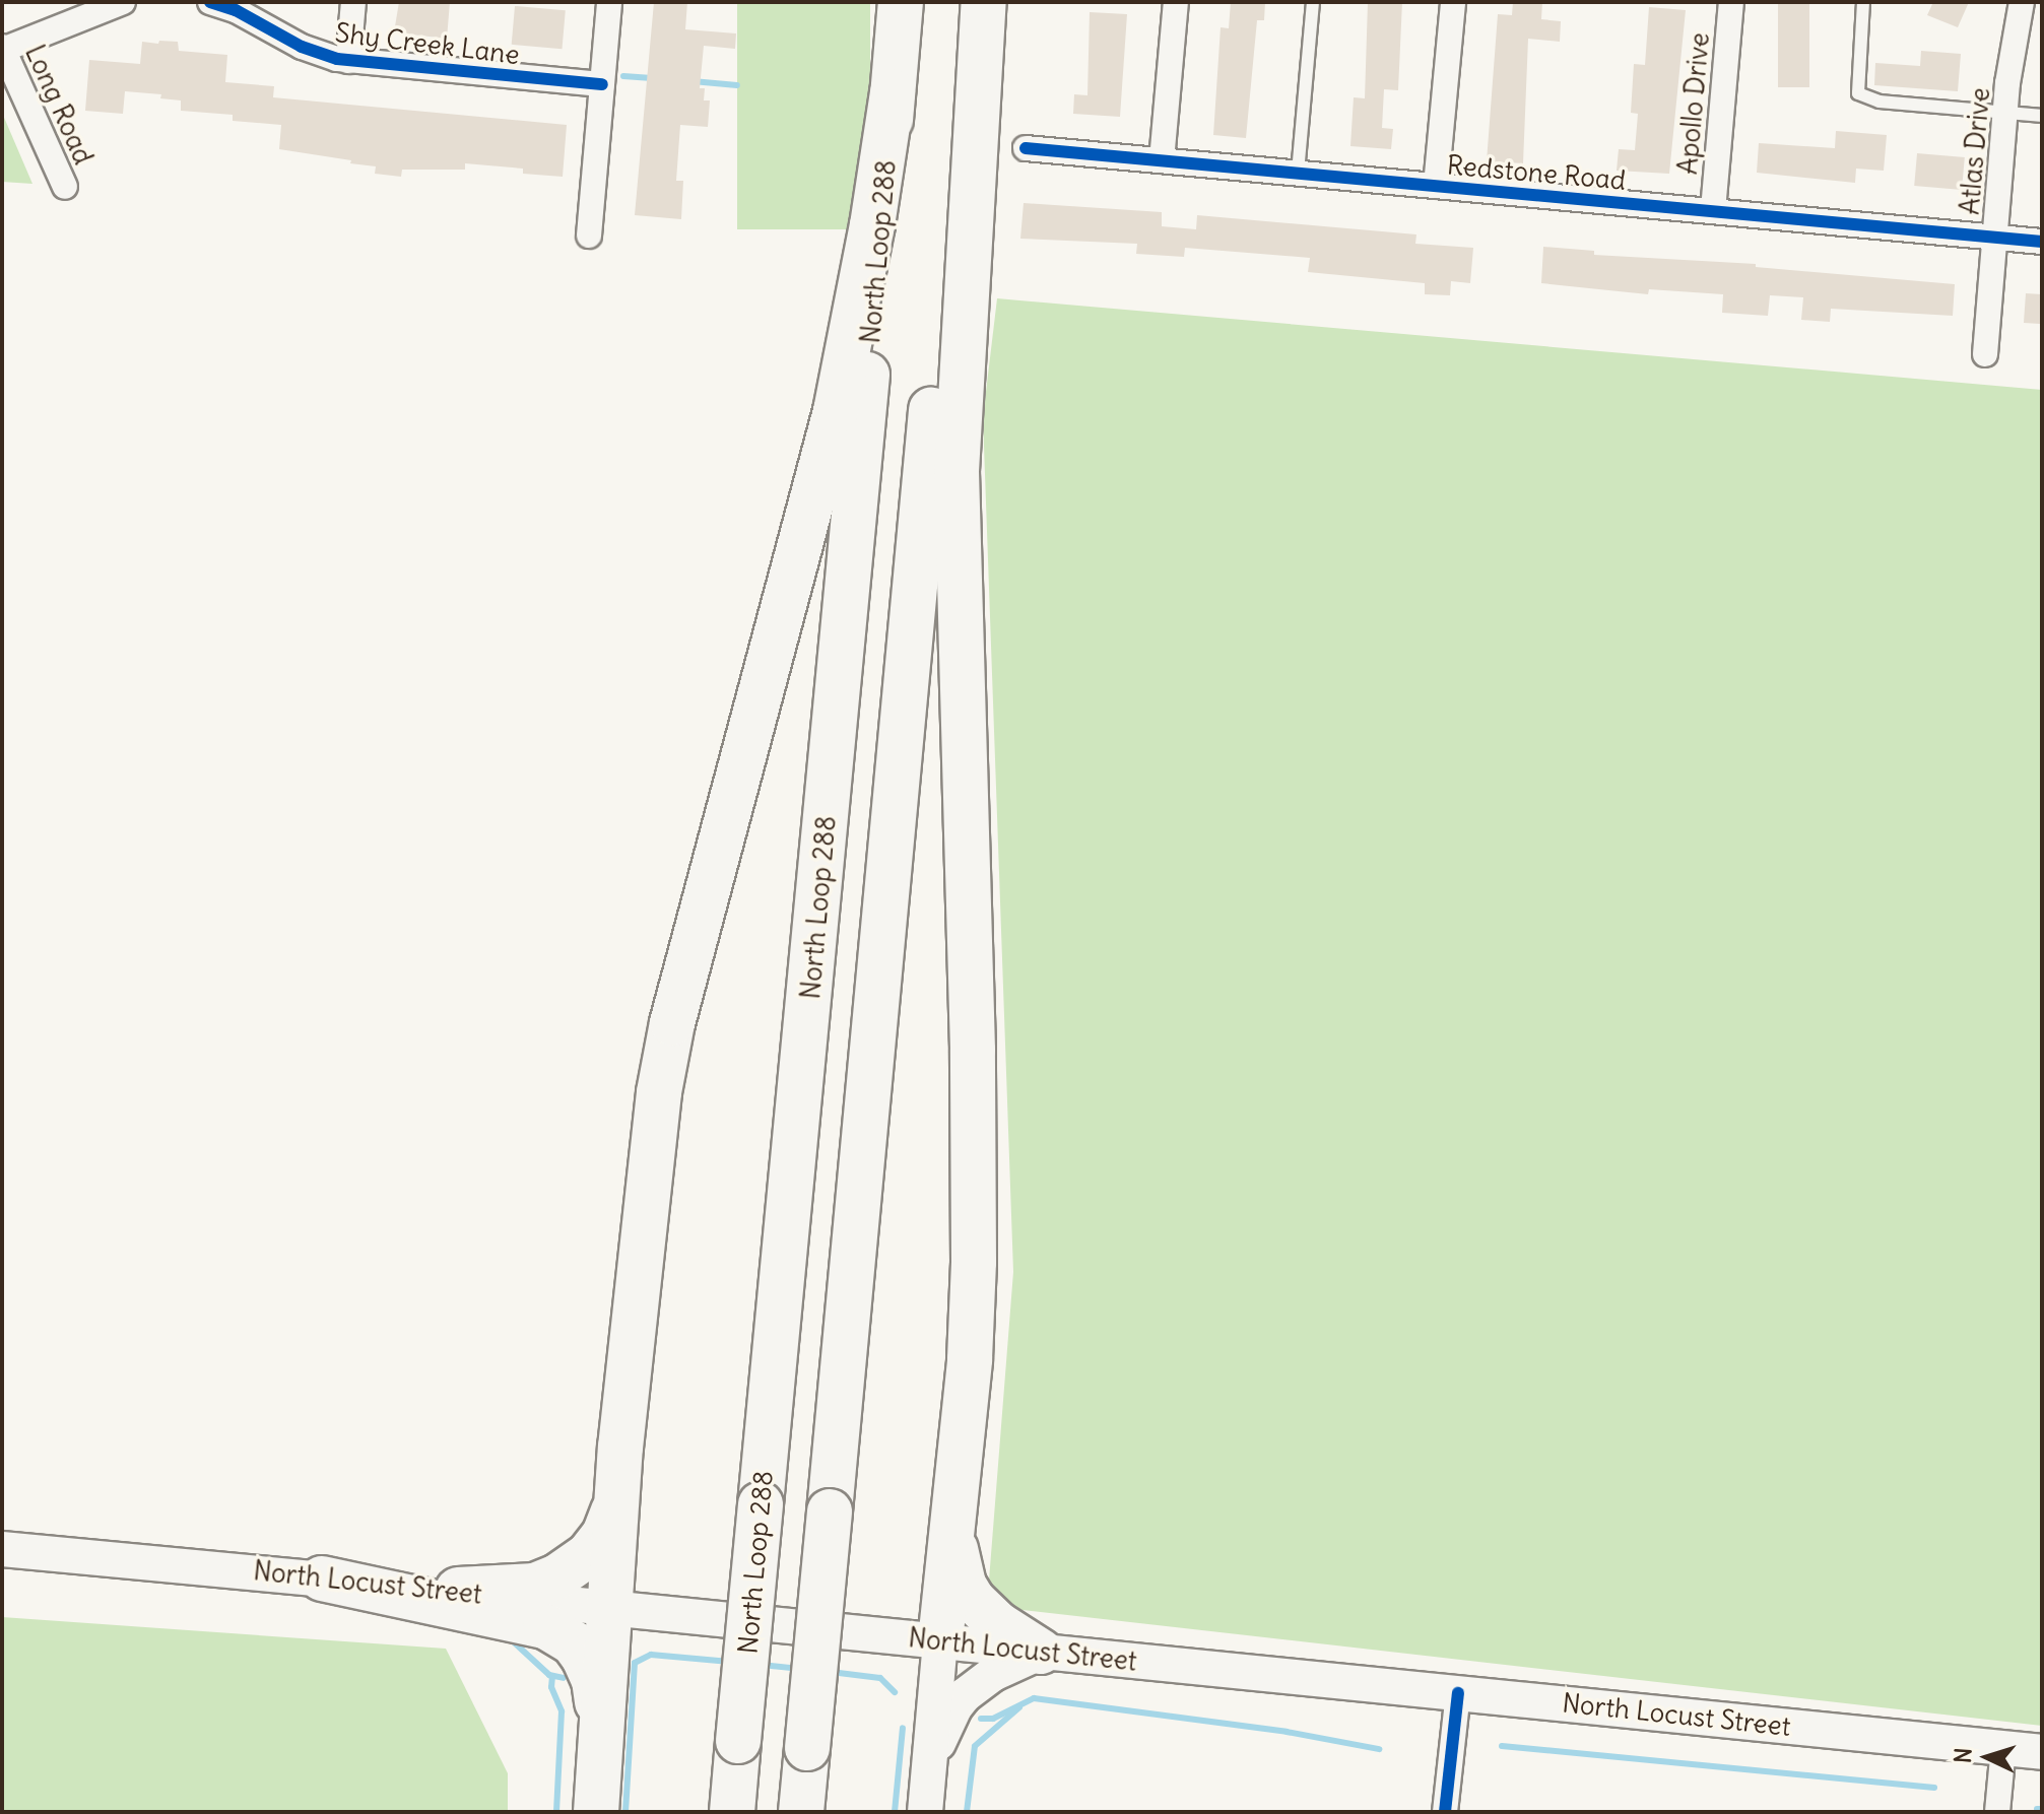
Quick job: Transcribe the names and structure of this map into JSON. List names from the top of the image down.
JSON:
{
  "streets": {
    "highway": ["North Loop 288"],
    "main road": ["North Locust Street"],
    "street": [
      "Shy Creek Lane",
      "Apollo Drive",
      "Long Road",
      "Atlas Drive",
      "Redstone Road"
    ]
  },
  "crossings": [
    ["Apollo Drive", "Redstone Road"],
    ["Atlas Drive", "Redstone Road"]
  ],
  "north": "left"
}
